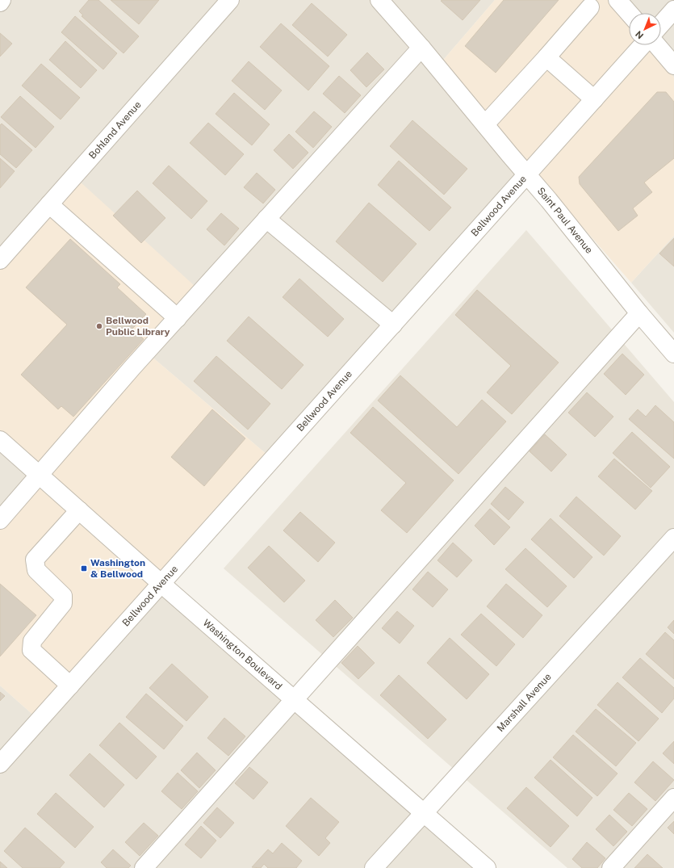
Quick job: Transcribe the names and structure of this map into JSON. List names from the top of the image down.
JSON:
{
  "streets": {
    "street": [
      "Bohland Avenue",
      "Bellwood Avenue",
      "Saint Paul Avenue",
      "Washington Boulevard",
      "Marshall Avenue"
    ]
  },
  "crossings": [
    ["Bellwood Avenue", "Saint Paul Avenue"],
    ["Bellwood Avenue", "Washington Boulevard"],
    ["Washington Boulevard", "Marshall Avenue"]
  ],
  "places": {
    "other": ["Bellwood Public Library"],
    "transit": ["Washington & Bellwood"]
  },
  "north": "bottom left"
}
